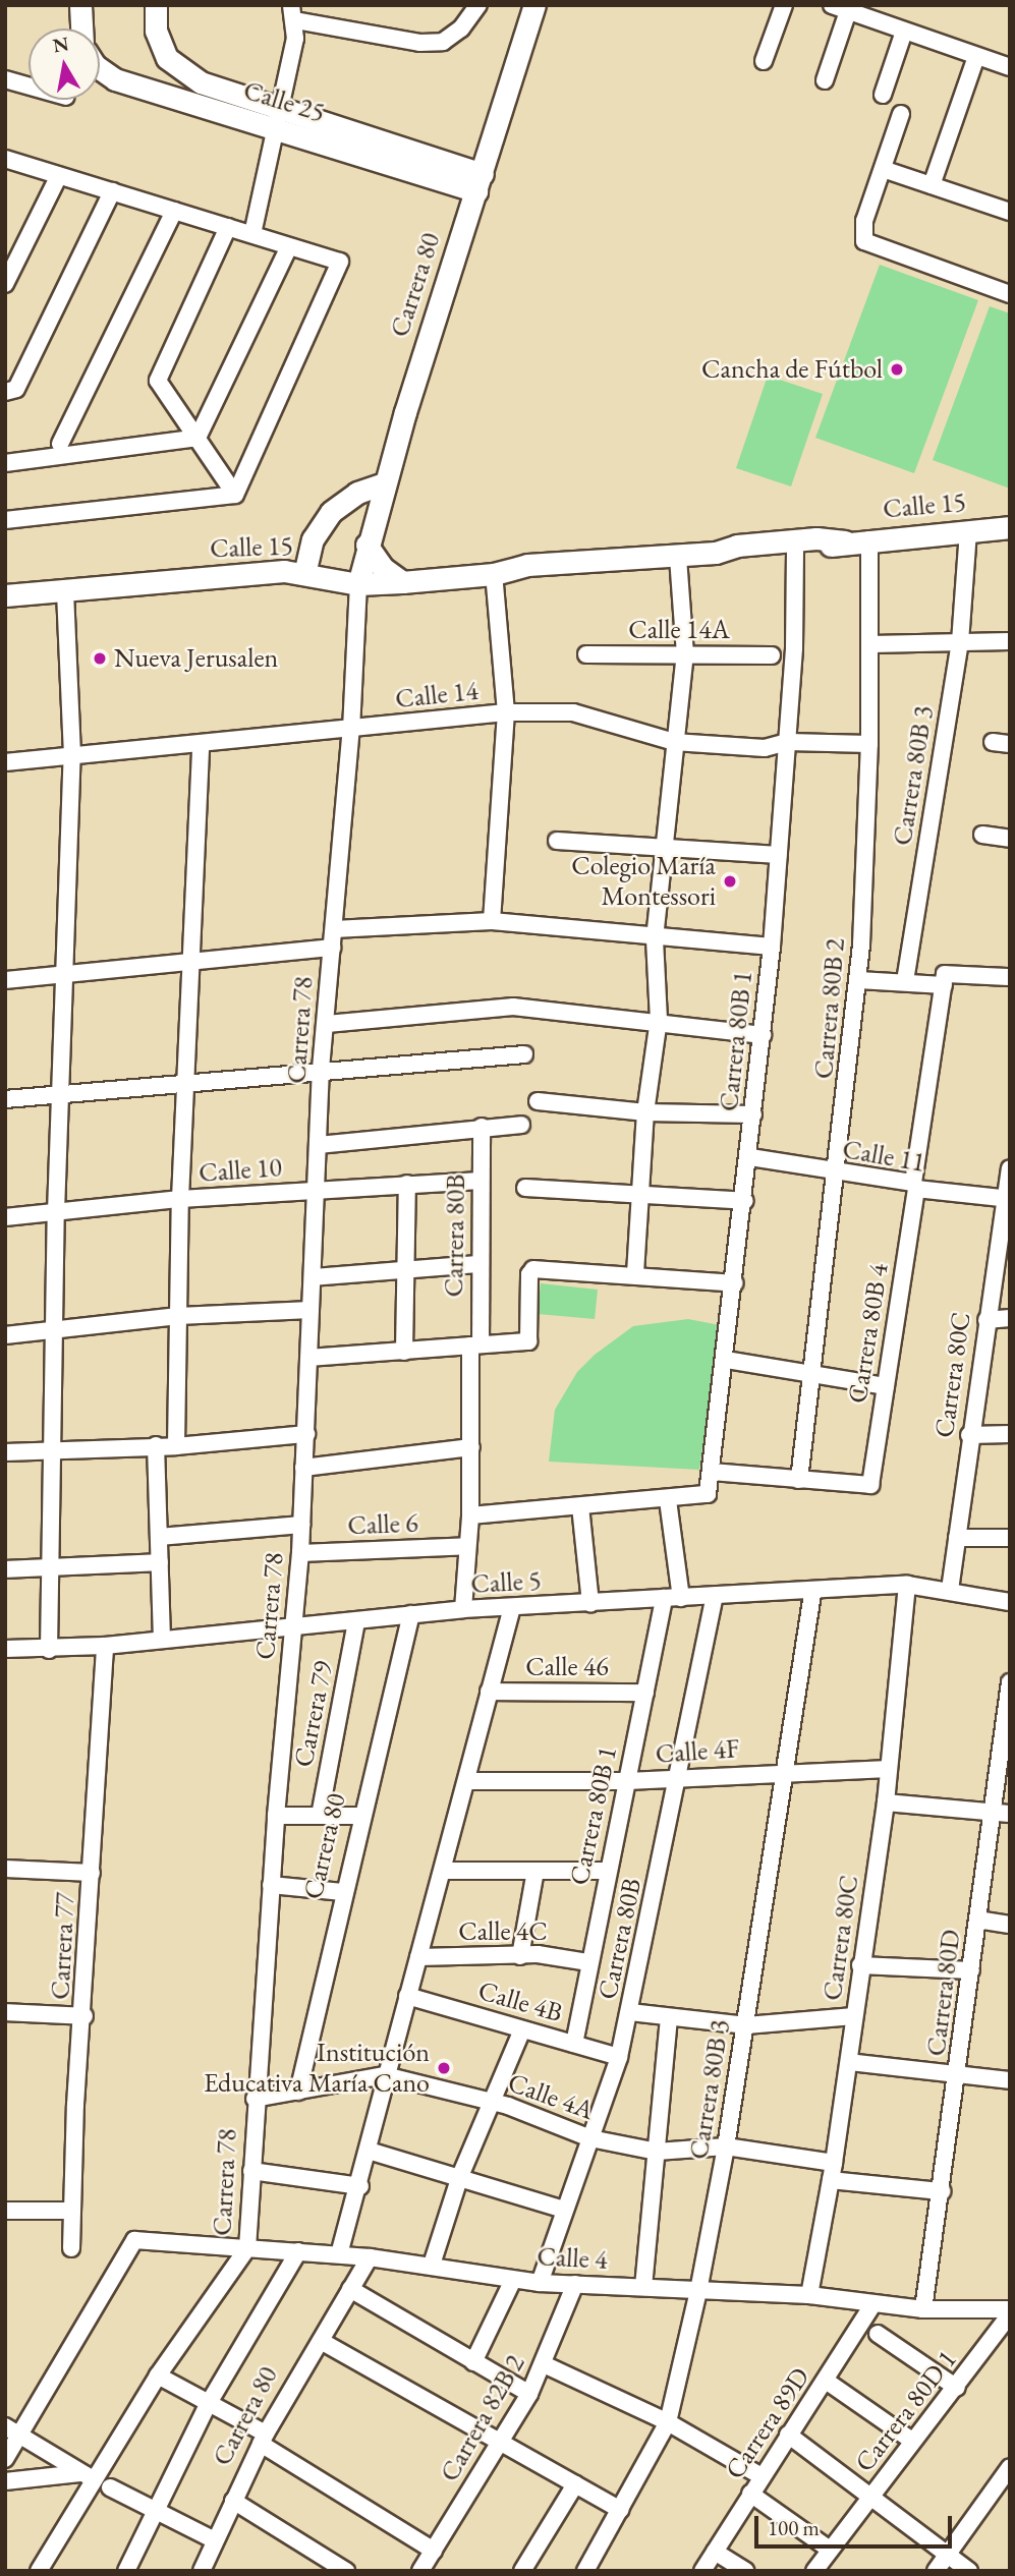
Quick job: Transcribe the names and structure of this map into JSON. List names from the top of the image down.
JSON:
{
  "streets": {
    "street": [
      "Calle 25",
      "Carrera 80",
      "Calle 15",
      "Calle 14A",
      "Calle 14",
      "Carrera 80B 3",
      "Carrera 80B 2",
      "Carrera 78",
      "Carrera 80B 1",
      "Calle 11",
      "Calle 10",
      "Carrera 80B",
      "Carrera 80B 4",
      "Carrera 80C",
      "Calle 6",
      "Calle 5",
      "Calle 46",
      "Carrera 79",
      "Calle 4F",
      "Calle 4C",
      "Carrera 77",
      "Carrera 80D",
      "Calle 4B",
      "Calle 4A",
      "Calle 4",
      "Carrera 80D 1",
      "Carrera 82B 2",
      "Carrera 89D"
    ]
  },
  "crossings": [
    ["Calle 25", "Carrera 80"],
    ["Carrera 80", "Calle 15"],
    ["Carrera 80", "Carrera 78"],
    ["Carrera 80", "Calle 5"],
    ["Carrera 80", "Calle 4A"],
    ["Carrera 80", "Calle 4"],
    ["Calle 15", "Carrera 80B 3"],
    ["Calle 15", "Carrera 80B 2"],
    ["Calle 15", "Carrera 78"],
    ["Calle 15", "Carrera 80B 1"],
    ["Calle 14", "Carrera 80B 2"],
    ["Calle 14", "Carrera 78"],
    ["Calle 14", "Carrera 80B 1"],
    ["Carrera 80B 3", "Calle 5"],
    ["Carrera 80B 3", "Calle 4F"],
    ["Carrera 80B 3", "Calle 4A"],
    ["Carrera 80B 3", "Calle 4"],
    ["Carrera 80B 2", "Calle 11"],
    ["Carrera 80B 2", "Carrera 80B 4"],
    ["Carrera 78", "Calle 10"],
    ["Carrera 78", "Calle 6"],
    ["Carrera 78", "Calle 5"],
    ["Carrera 78", "Calle 4A"],
    ["Carrera 78", "Calle 4"],
    ["Carrera 80B 1", "Calle 11"],
    ["Carrera 80B 1", "Calle 5"],
    ["Carrera 80B 1", "Calle 46"],
    ["Carrera 80B 1", "Calle 4F"],
    ["Carrera 80B 1", "Calle 4C"],
    ["Carrera 80B 1", "Calle 4B"],
    ["Calle 11", "Carrera 80B 4"],
    ["Calle 11", "Carrera 80C"],
    ["Calle 10", "Carrera 80B"],
    ["Carrera 80B", "Calle 6"],
    ["Carrera 80B", "Calle 5"],
    ["Carrera 80B", "Calle 4F"],
    ["Carrera 80B", "Calle 4B"],
    ["Carrera 80B", "Calle 4A"],
    ["Carrera 80B", "Calle 4"],
    ["Carrera 80C", "Calle 5"],
    ["Carrera 80C", "Calle 4F"],
    ["Carrera 80C", "Calle 4A"],
    ["Carrera 80C", "Calle 4"],
    ["Calle 5", "Carrera 79"],
    ["Calle 5", "Carrera 77"],
    ["Carrera 80D", "Calle 4"],
    ["Calle 4", "Carrera 80D 1"],
    ["Calle 4", "Carrera 82B 2"],
    ["Calle 4", "Carrera 89D"]
  ],
  "places": [
    "Cancha de Fútbol",
    "Nueva Jerusalen",
    "Colegio María Montessori",
    "Institución Educativa María Cano"
  ],
  "scale_bar": "100 m",
  "north": "top"
}
